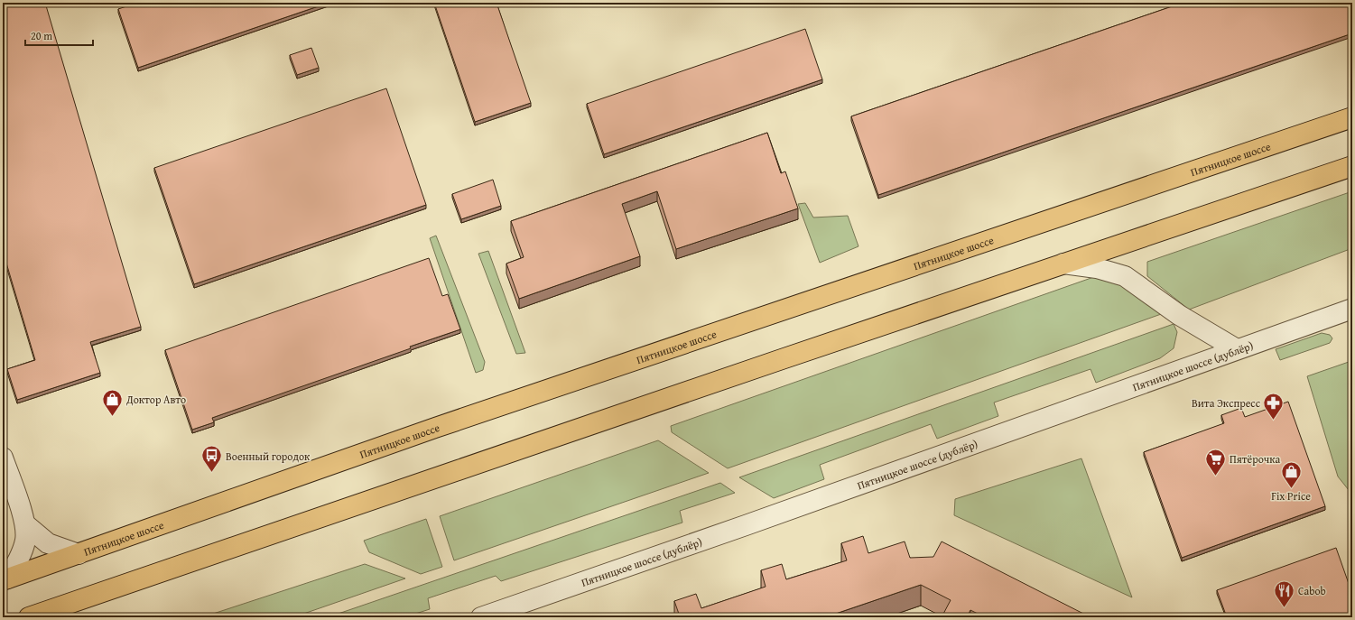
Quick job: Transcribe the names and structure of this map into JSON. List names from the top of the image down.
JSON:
{
  "streets": {
    "main road": ["Пятницкое шоссе"],
    "street": ["Пятницкое шоссе (дублёр)"]
  },
  "places": {
    "shop": ["Доктор Авто", "Fix Price"],
    "pharmacy": ["Вита Экспресс"],
    "bus stop": ["Военный городок"],
    "supermarket": ["Пятёрочка"],
    "restaurant": ["Cabob"]
  },
  "scale_bar": "20 m"
}
